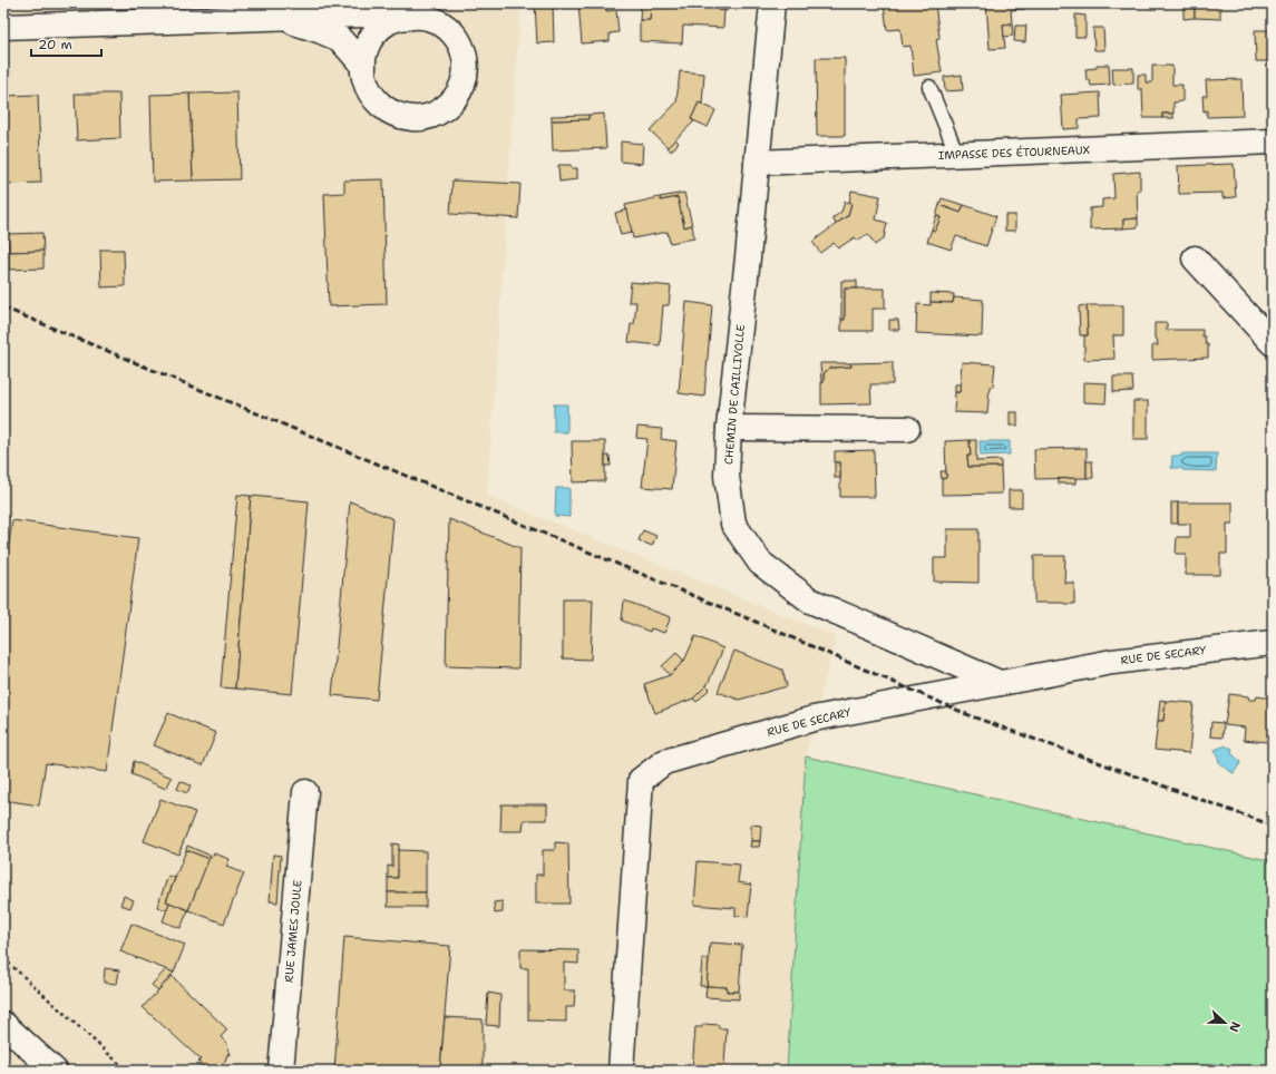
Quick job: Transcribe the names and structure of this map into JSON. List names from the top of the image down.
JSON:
{
  "streets": {
    "street": [
      "IMPASSE DES ÉTOURNEAUX",
      "CHEMIN DE CAILLIVOLLE",
      "RUE DE SECARY",
      "RUE JAMES JOULE"
    ]
  },
  "crossings": [
    ["IMPASSE DES ÉTOURNEAUX", "CHEMIN DE CAILLIVOLLE"],
    ["CHEMIN DE CAILLIVOLLE", "RUE DE SECARY"]
  ],
  "scale_bar": "20 m",
  "north": "right"
}
